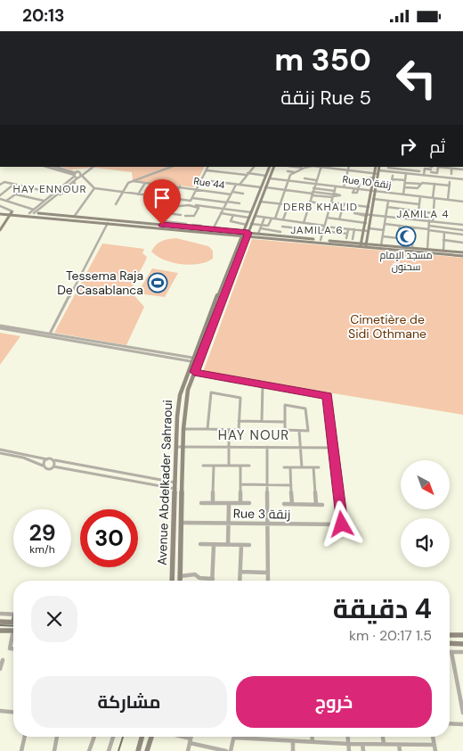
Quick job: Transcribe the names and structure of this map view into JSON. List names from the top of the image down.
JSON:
{
  "streets": {
    "main road": ["Avenue Abdelkader Sahraoui"],
    "street": ["Rue 10 زنقة", "Rue 44", "Rue 3 زنقة"]
  },
  "crossings": [
    ["Avenue Abdelkader Sahraoui", "Rue 3 زنقة"]
  ],
  "districts": [
    "HAY ENNOUR",
    "DERB KHALID",
    "JAMILA 4",
    "JAMILA 6",
    "HAY NOUR"
  ],
  "parks": ["Cimetière de Sidi Othmane"],
  "places": {
    "mosque": ["مسجد الإمام سحنون"],
    "sports": ["Tessema Raja De Casablanca"]
  },
  "north": "bottom right",
  "page": {
    "status": "20:13",
    "turn": ["350 m", "Rue 5 زنقة"],
    "then": "ثم",
    "speed": "29 km/h",
    "limit": "30",
    "heading": ["4 دقيقة", "1.5 km · 20:17"],
    "buttons": ["خروج", "مشاركة"]
  }
}
